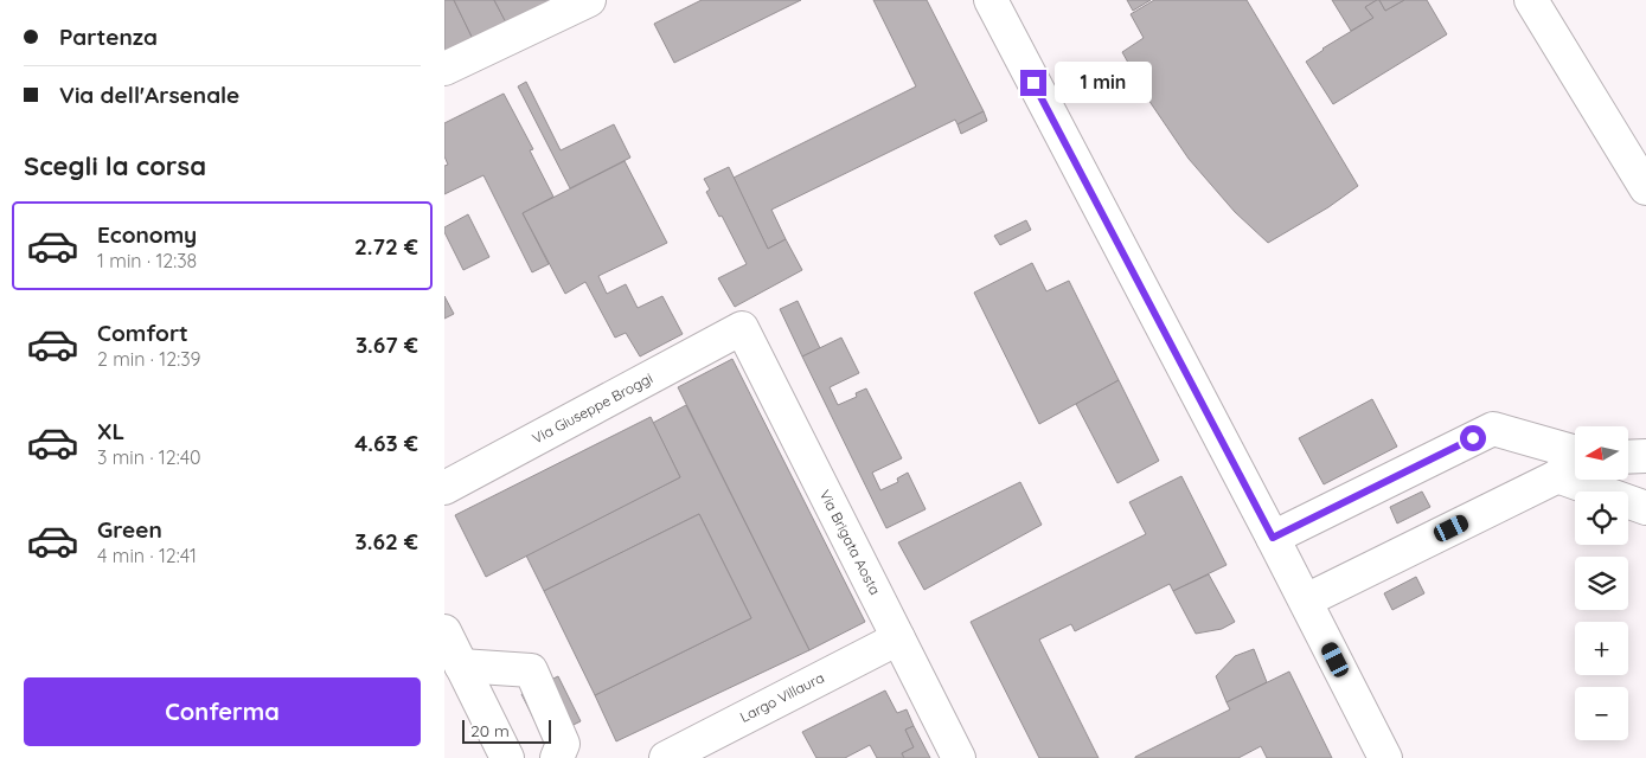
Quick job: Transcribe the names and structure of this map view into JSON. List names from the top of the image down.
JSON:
{
  "streets": {
    "street": ["Via Giuseppe Broggi", "Via Brigata Aosta", "Largo Villaura"]
  },
  "crossings": [
    ["Via Giuseppe Broggi", "Via Brigata Aosta"],
    ["Via Brigata Aosta", "Largo Villaura"]
  ],
  "scale_bar": "20 m",
  "north": "left",
  "page": {
    "banner": ["Partenza", "Via dell'Arsenale"],
    "bubble": "1 min",
    "heading": "Scegli la corsa",
    "list": [
      {
        "name": "Economy",
        "note": "1 min · 12:38",
        "value": "2.72 €"
      },
      {
        "name": "Comfort",
        "note": "2 min · 12:39",
        "value": "3.67 €"
      },
      {
        "name": "XL",
        "note": "3 min · 12:40",
        "value": "4.63 €"
      },
      {
        "name": "Green",
        "note": "4 min · 12:41",
        "value": "3.62 €"
      }
    ],
    "map_buttons": ["+", "−"],
    "buttons": "Conferma",
    "scale": "20 m"
  }
}
